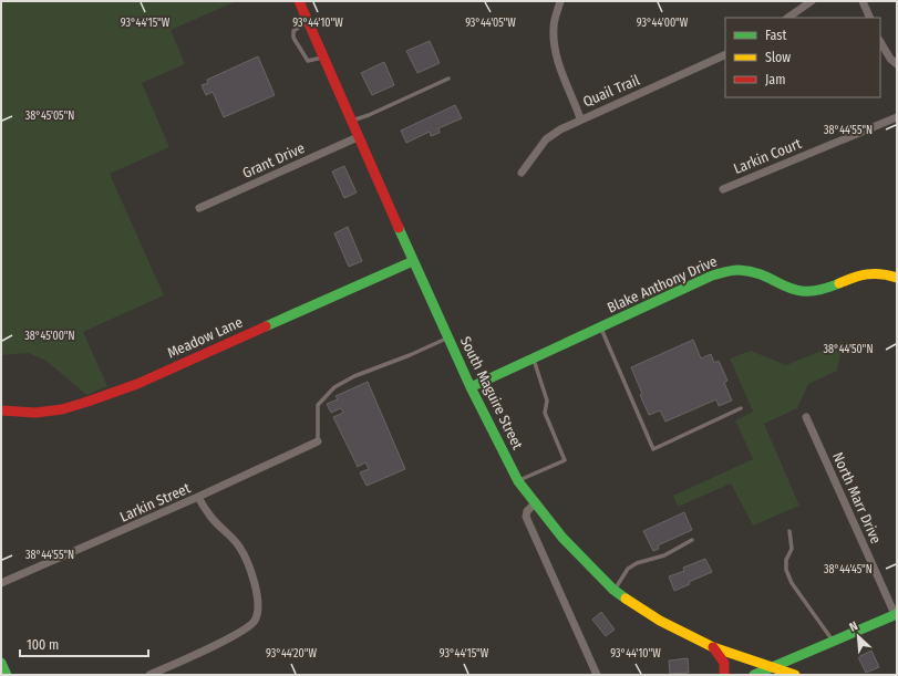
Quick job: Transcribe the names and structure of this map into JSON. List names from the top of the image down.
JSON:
{
  "streets": {
    "main road": ["Blake Anthony Drive", "Meadow Lane", "South Maguire Street"],
    "street": [
      "Quail Trail",
      "Larkin Court",
      "Grant Drive",
      "North Marr Drive",
      "Larkin Street"
    ]
  },
  "crossings": [
    ["Grant Drive", "South Maguire Street"],
    ["Blake Anthony Drive", "South Maguire Street"],
    ["Meadow Lane", "South Maguire Street"]
  ],
  "legend": ["Fast", "Slow", "Jam"],
  "scale_bar": "100 m",
  "north": "top left",
  "coordinates": [
    "93°44'15\"W",
    "93°44'10\"W",
    "93°44'05\"W",
    "93°44'00\"W",
    "38°45'05\"N",
    "38°44'55\"N",
    "38°45'00\"N",
    "38°44'50\"N",
    "38°44'45\"N",
    "93°44'20\"W"
  ]
}
